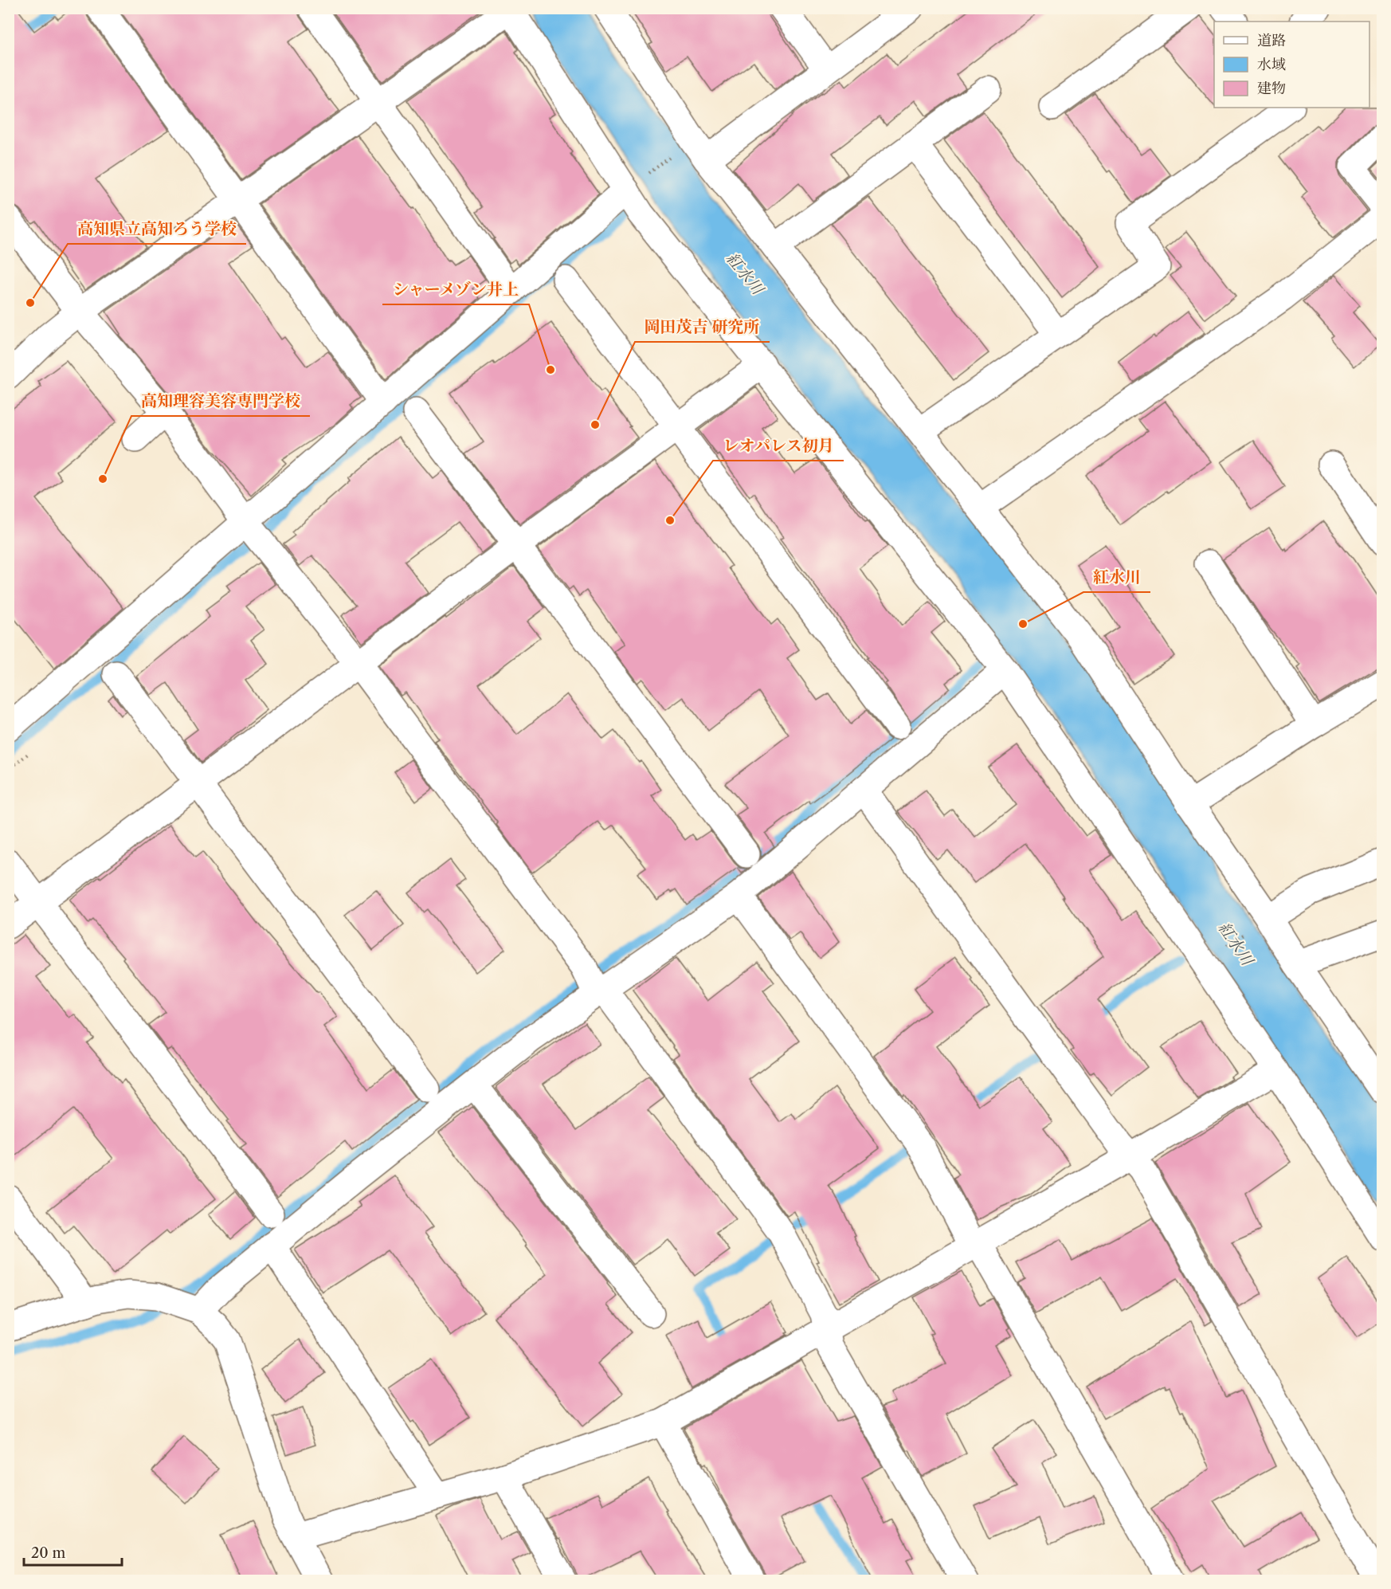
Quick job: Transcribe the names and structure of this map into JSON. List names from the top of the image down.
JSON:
{
  "water": ["紅水川"],
  "places": [
    "高知県立高知ろう学校",
    "シャーメゾン井上",
    "岡田茂吉 研究所",
    "高知理容美容専門学校",
    "レオパレス初月",
    "紅水川"
  ],
  "legend": ["道路", "水域", "建物"],
  "scale_bar": "20 m"
}
